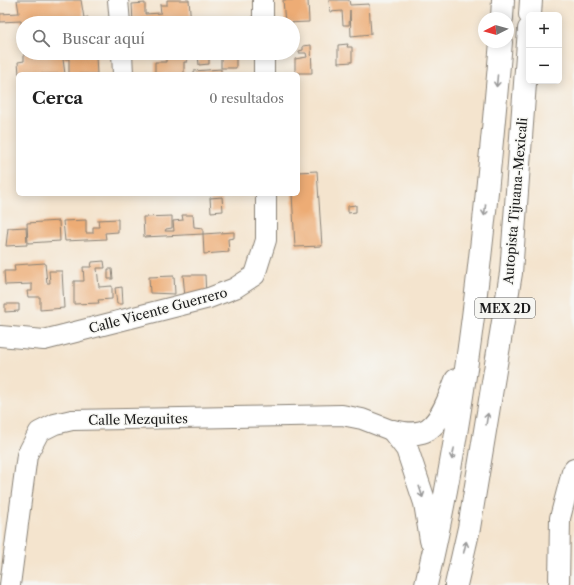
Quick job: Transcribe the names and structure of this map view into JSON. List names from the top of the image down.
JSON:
{
  "streets": {
    "highway": ["Autopista Tijuana-Mexicali", "MEX 2D"],
    "street": ["Calle Vicente Guerrero", "Calle Mezquites"]
  },
  "north": "left",
  "page": {
    "map_buttons": ["+", "−"],
    "search": "Buscar aquí",
    "heading": ["Cerca", "0 resultados"]
  }
}
